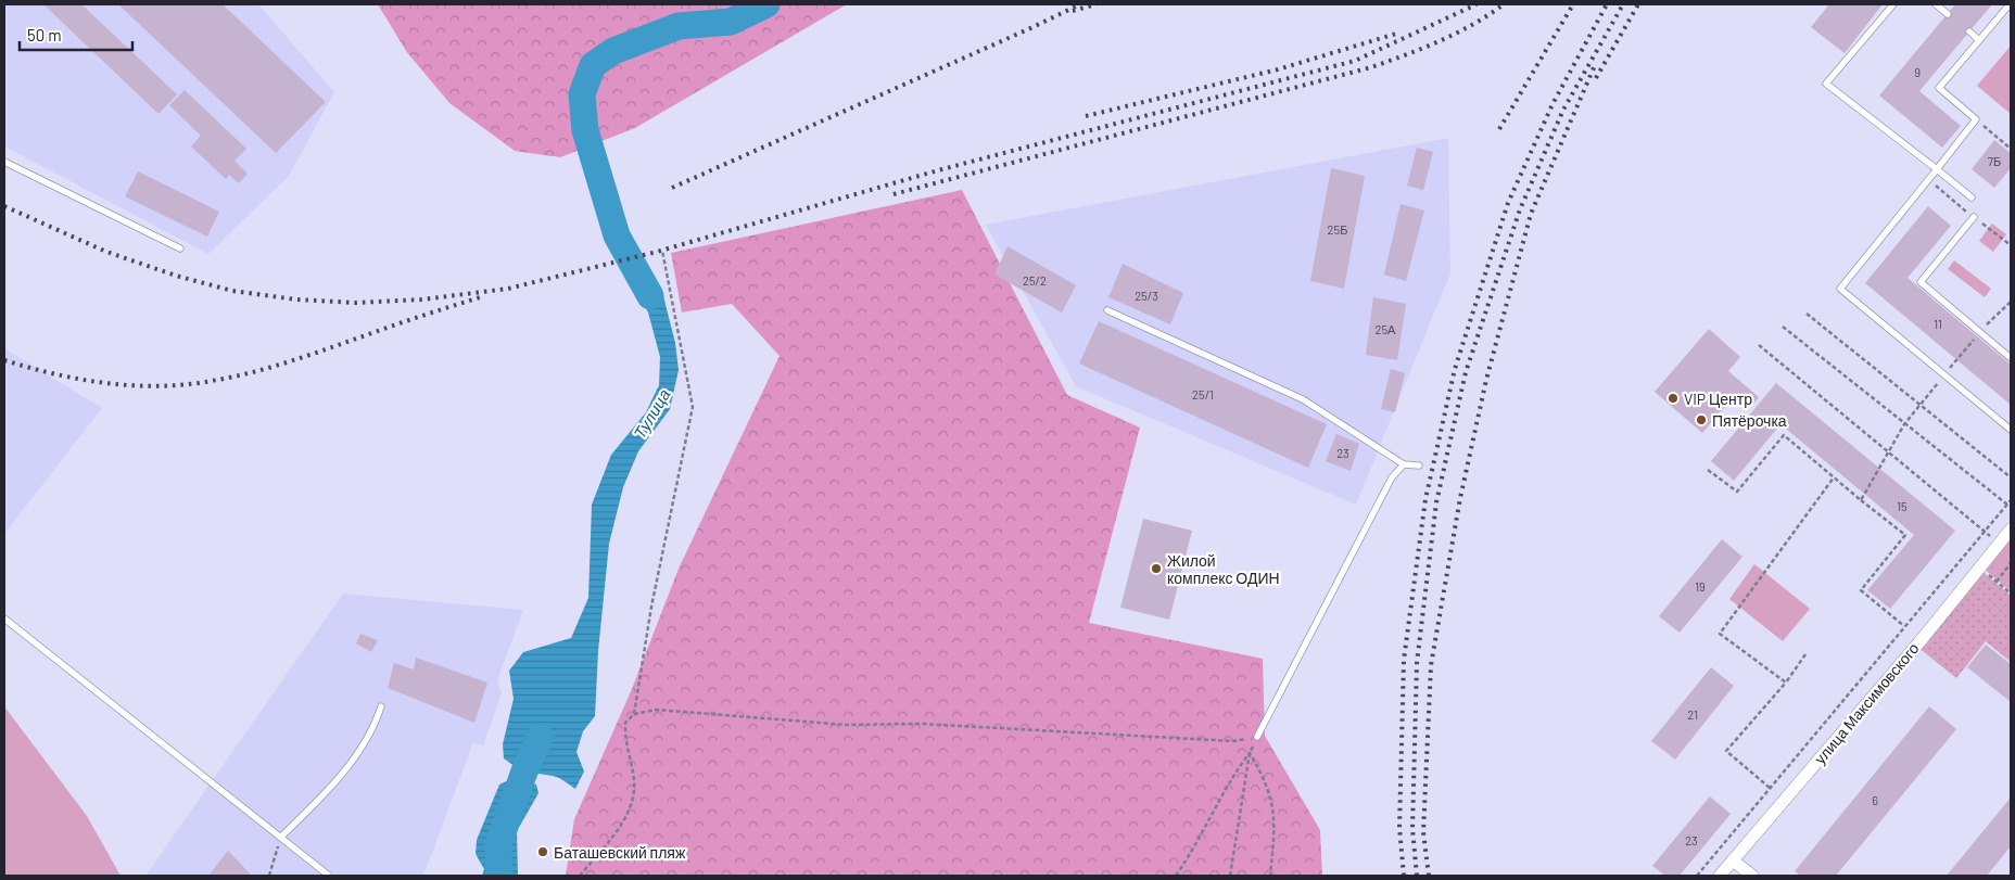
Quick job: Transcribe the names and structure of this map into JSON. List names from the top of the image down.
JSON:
{
  "streets": {
    "street": ["улица Максимовского"]
  },
  "water": ["Тулица"],
  "places": [
    "VIP Центр",
    "Пятёрочка",
    "Жилой комплекс ОДИН",
    "Баташевский пляж"
  ],
  "house_numbers": [
    "9",
    "7Б",
    "25Б",
    "25/2",
    "25/3",
    "11",
    "25А",
    "25/1",
    "23",
    "15",
    "19",
    "21",
    "6",
    "23"
  ],
  "scale_bar": "50 m"
}
